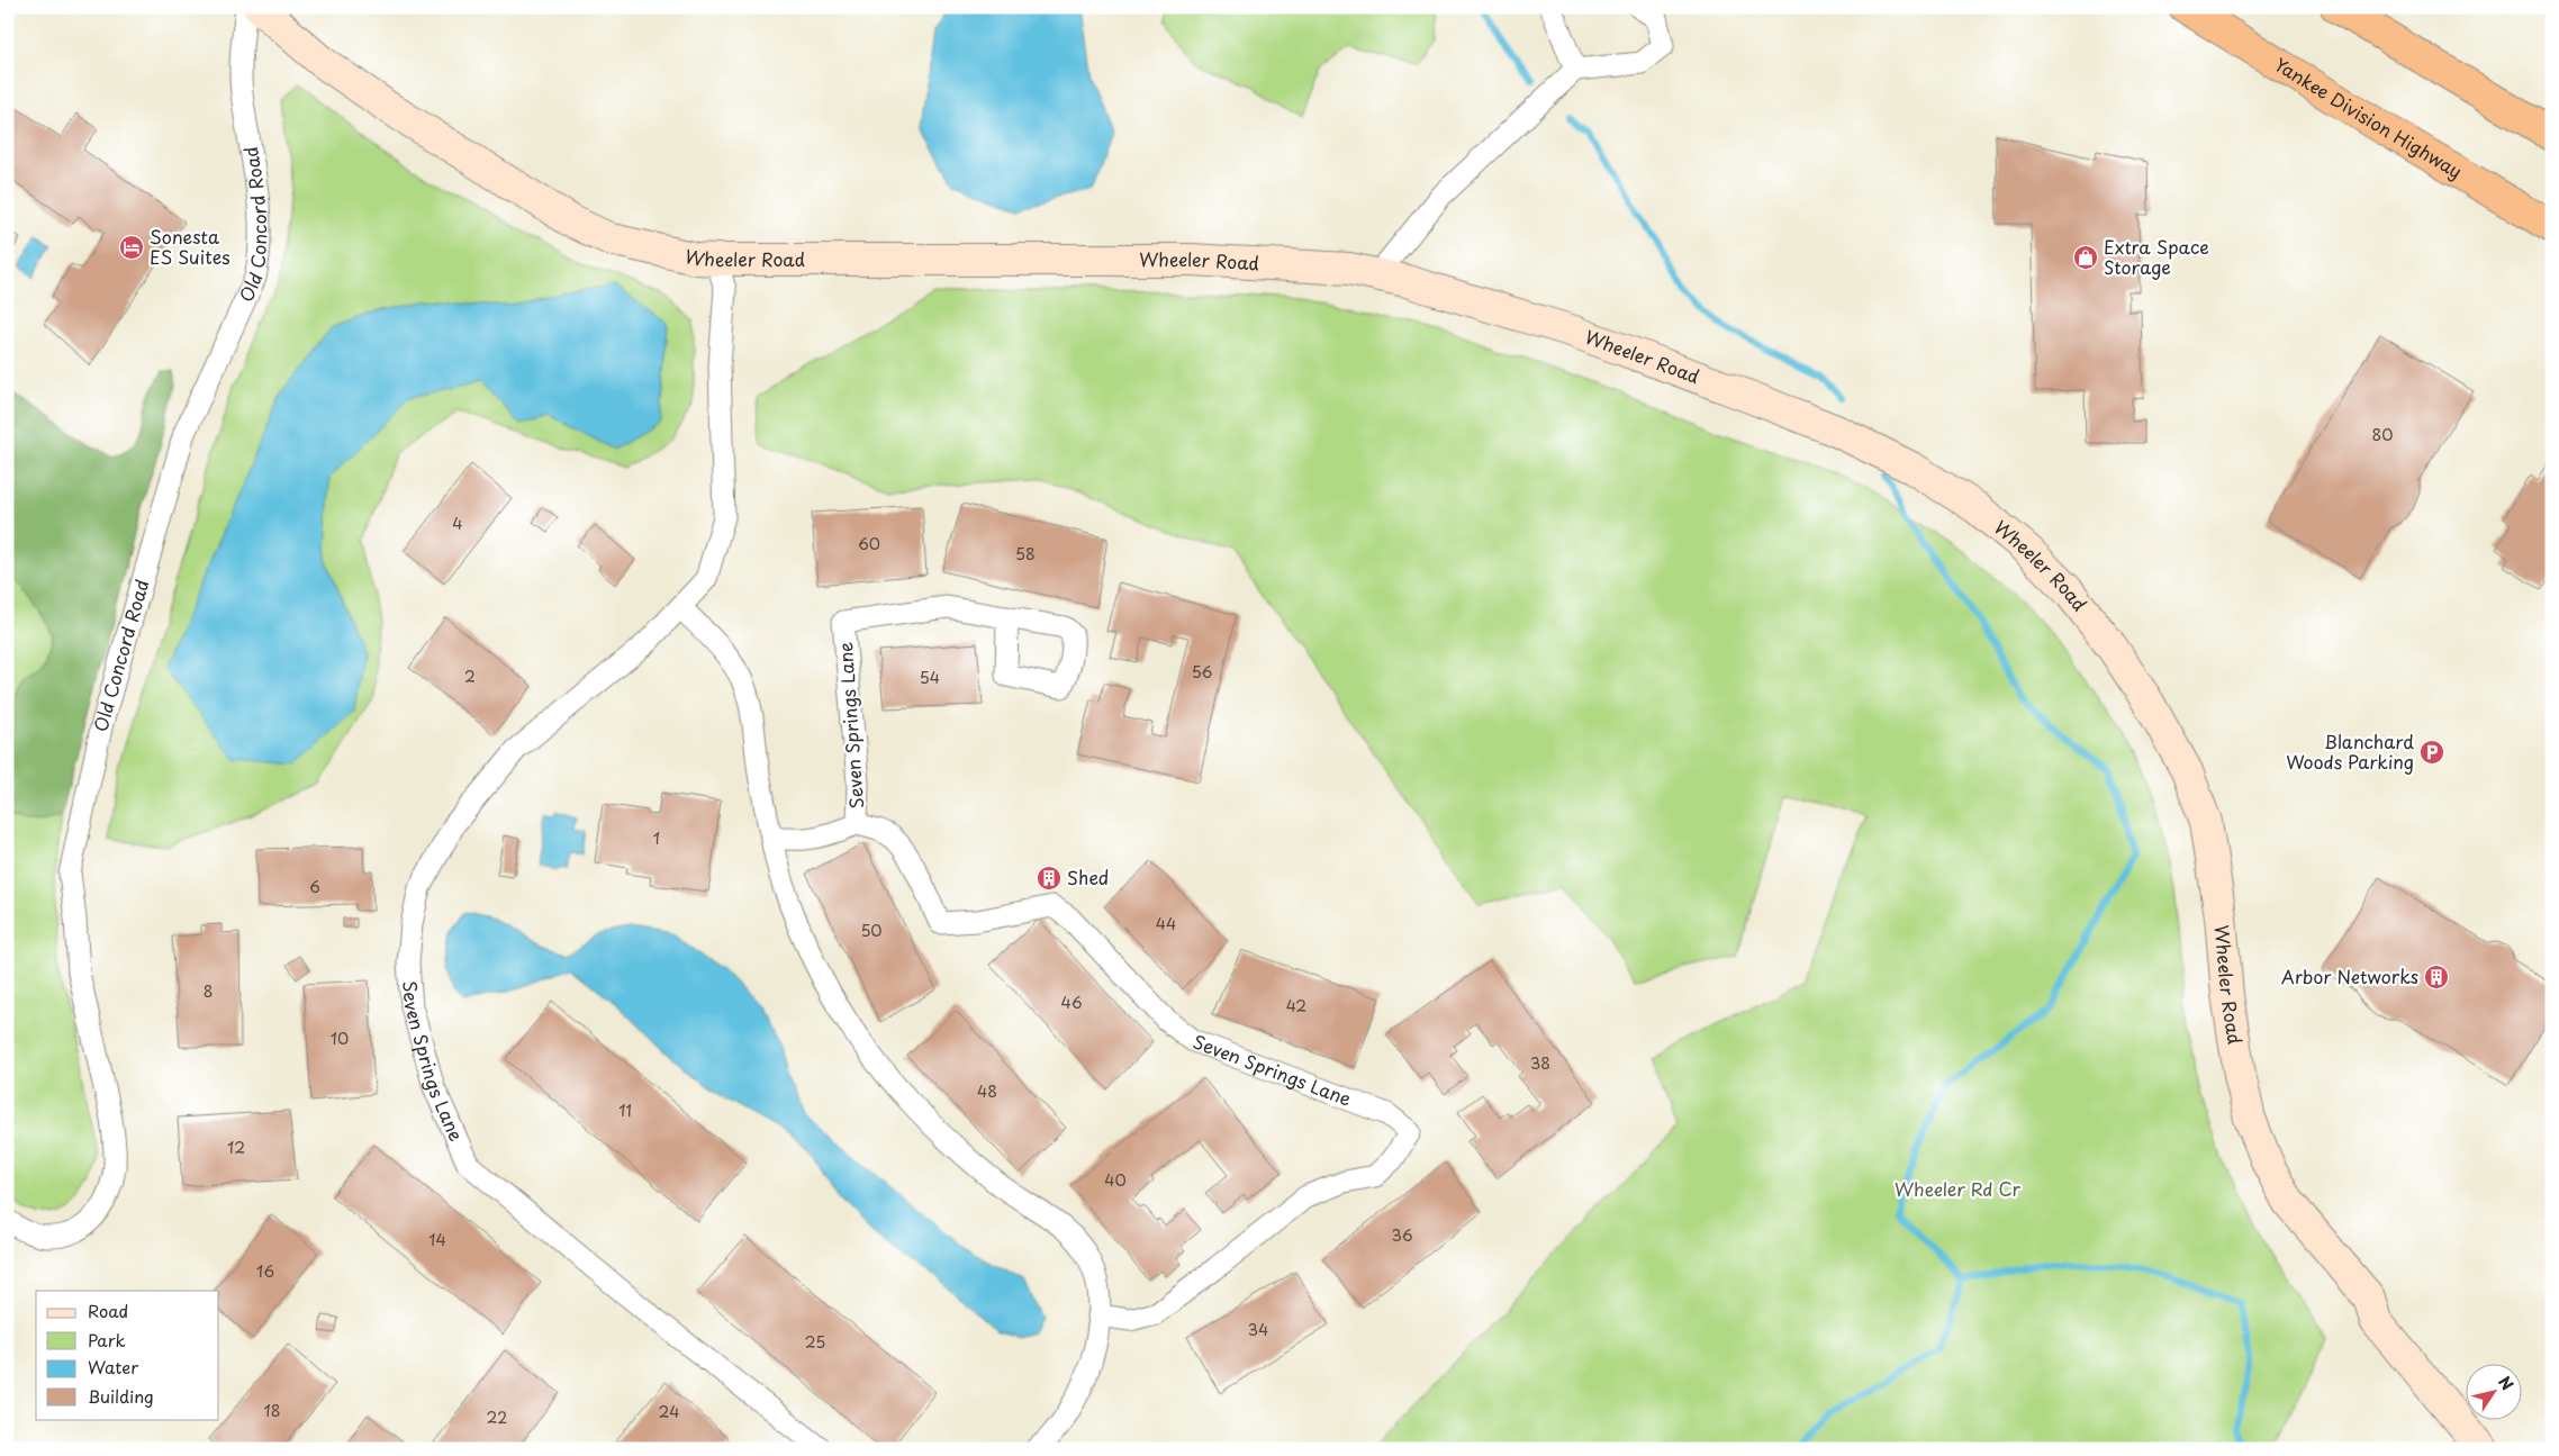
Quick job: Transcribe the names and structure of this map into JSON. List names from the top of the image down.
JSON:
{
  "streets": {
    "highway": ["Yankee Division Highway"],
    "main road": ["Wheeler Road"],
    "street": ["Old Concord Road", "Seven Springs Lane"]
  },
  "crossings": [
    ["Wheeler Road", "Seven Springs Lane"]
  ],
  "parks": ["Wheeler Rd Cr"],
  "places": {
    "hotel": ["Sonesta ES Suites"],
    "shop": ["Extra Space Storage"],
    "parking": ["Blanchard Woods Parking"],
    "building": ["Shed", "Arbor Networks"]
  },
  "house_numbers": [
    "80",
    "4",
    "60",
    "58",
    "56",
    "2",
    "54",
    "1",
    "6",
    "44",
    "50",
    "8",
    "46",
    "42",
    "10",
    "38",
    "48",
    "11",
    "12",
    "40",
    "36",
    "14",
    "16",
    "34",
    "25",
    "18",
    "24",
    "22"
  ],
  "legend": [
    "Road",
    "Park",
    "Water",
    "Building"
  ],
  "north": "top right"
}
